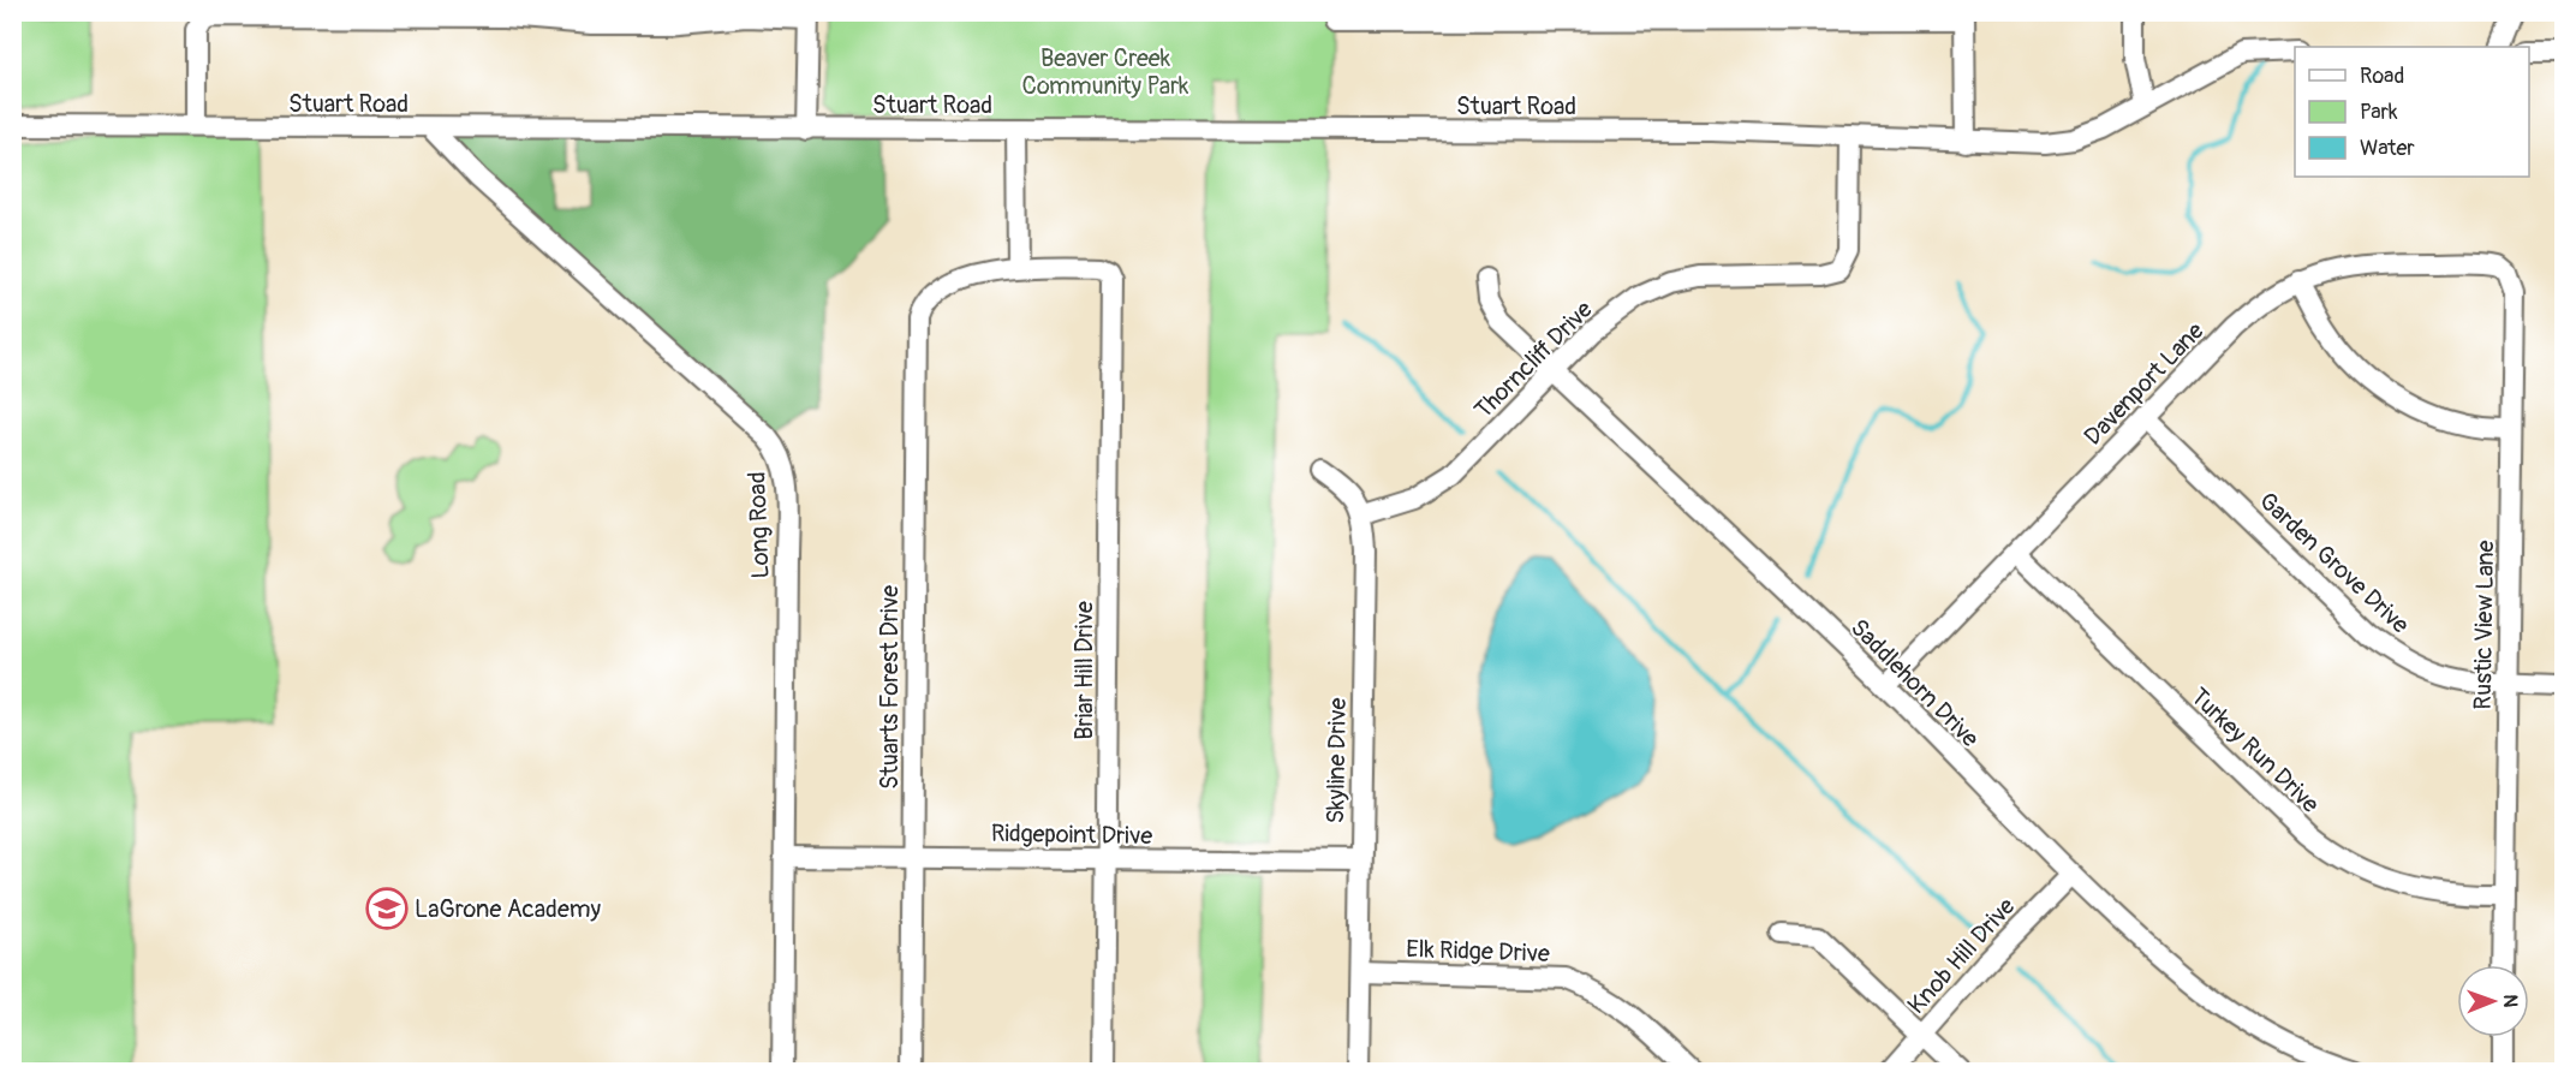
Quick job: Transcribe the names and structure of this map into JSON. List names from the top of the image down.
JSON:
{
  "streets": {
    "street": [
      "Stuart Road",
      "Thorncliff Drive",
      "Davenport Lane",
      "Long Road",
      "Garden Grove Drive",
      "Rustic View Lane",
      "Briar Hill Drive",
      "Saddlehorn Drive",
      "Stuarts Forest Drive",
      "Turkey Run Drive",
      "Skyline Drive",
      "Ridgepoint Drive",
      "Elk Ridge Drive",
      "Knob Hill Drive"
    ]
  },
  "crossings": [
    ["Stuart Road", "Thorncliff Drive"],
    ["Stuart Road", "Long Road"],
    ["Thorncliff Drive", "Saddlehorn Drive"],
    ["Thorncliff Drive", "Skyline Drive"],
    ["Davenport Lane", "Garden Grove Drive"],
    ["Davenport Lane", "Rustic View Lane"],
    ["Davenport Lane", "Saddlehorn Drive"],
    ["Davenport Lane", "Turkey Run Drive"],
    ["Long Road", "Ridgepoint Drive"],
    ["Garden Grove Drive", "Rustic View Lane"],
    ["Rustic View Lane", "Turkey Run Drive"],
    ["Briar Hill Drive", "Stuarts Forest Drive"],
    ["Briar Hill Drive", "Ridgepoint Drive"],
    ["Saddlehorn Drive", "Knob Hill Drive"],
    ["Stuarts Forest Drive", "Ridgepoint Drive"],
    ["Skyline Drive", "Ridgepoint Drive"],
    ["Skyline Drive", "Elk Ridge Drive"]
  ],
  "parks": ["Beaver Creek Community Park"],
  "places": {
    "school or university": ["LaGrone Academy"]
  },
  "legend": ["Road", "Park", "Water"],
  "north": "right"
}
